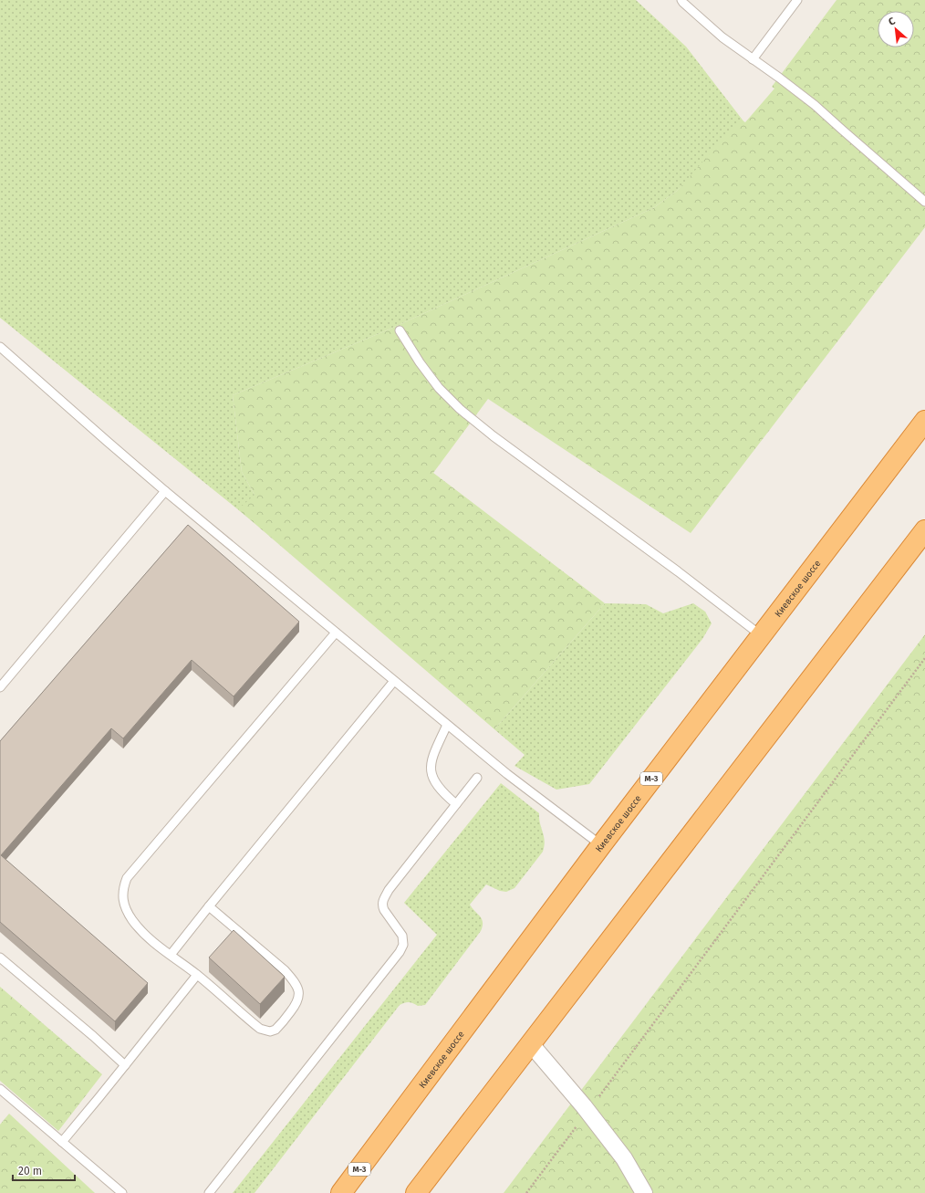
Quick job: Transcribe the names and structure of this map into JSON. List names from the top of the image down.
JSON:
{
  "streets": {
    "highway": ["Киевское шоссе", "М-3"]
  },
  "scale_bar": "20 m",
  "north": "top left"
}
